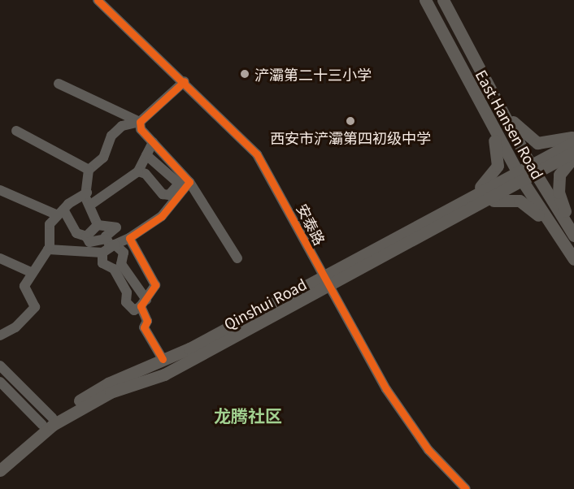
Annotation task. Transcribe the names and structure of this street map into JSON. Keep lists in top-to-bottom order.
{
  "streets": {
    "main road": ["East Hansen Road", "Qinshui Road"],
    "street": ["安泰路"]
  },
  "crossings": [
    ["East Hansen Road", "Qinshui Road"],
    ["安泰路", "Qinshui Road"]
  ],
  "districts": ["龙腾社区"],
  "places": ["浐灞第二十三小学", "西安市浐灞第四初级中学"]
}
